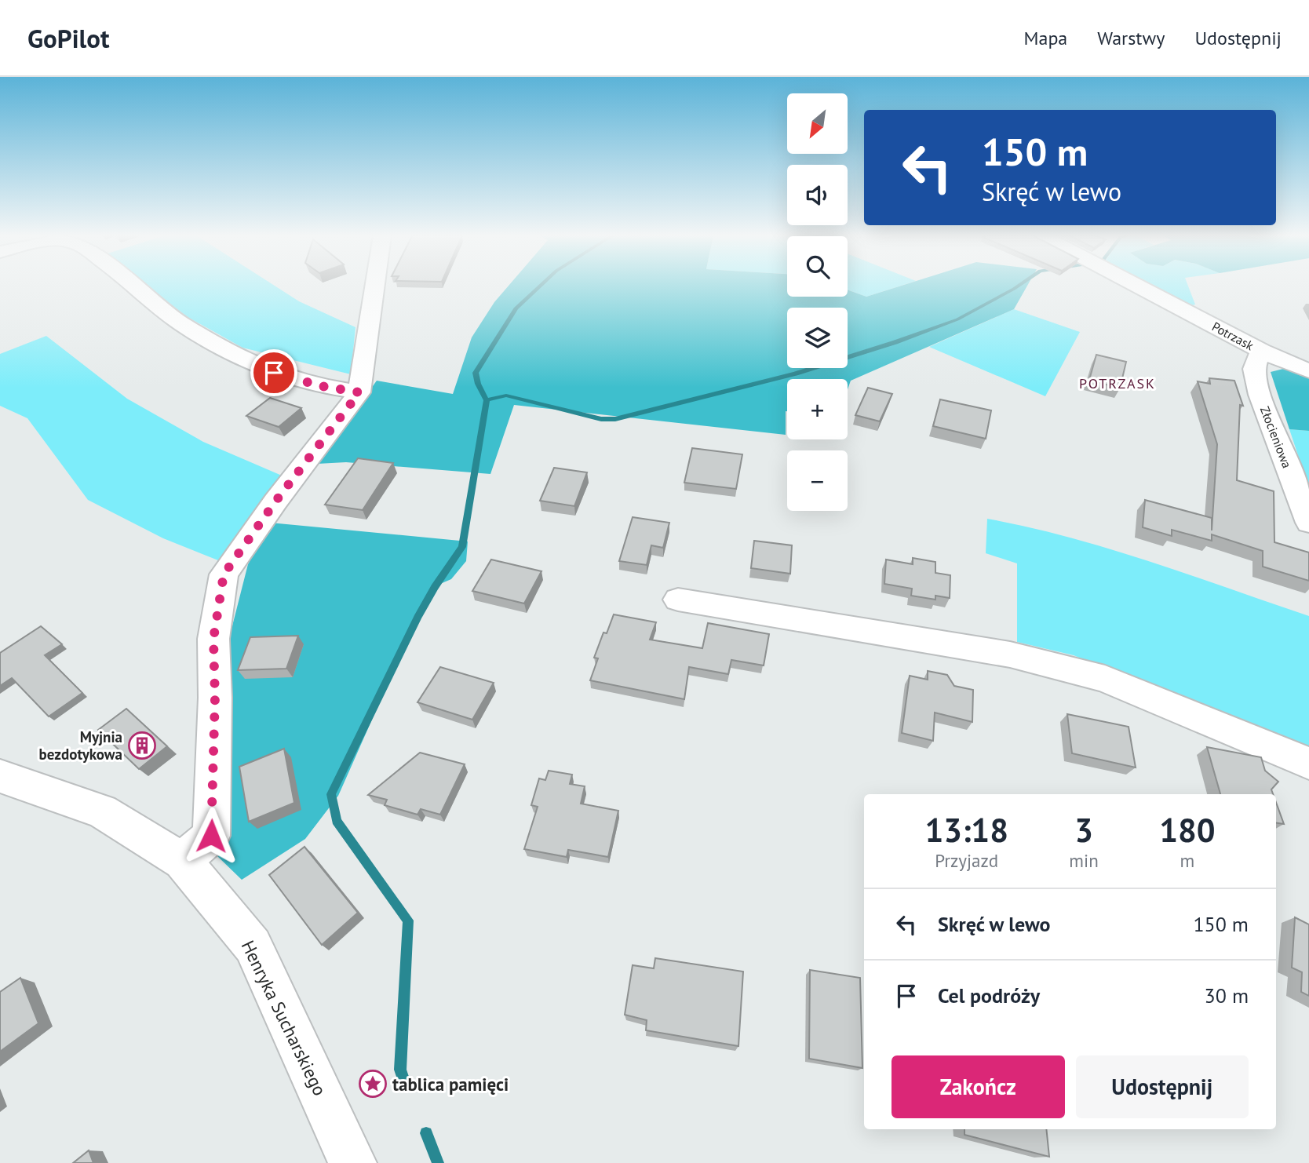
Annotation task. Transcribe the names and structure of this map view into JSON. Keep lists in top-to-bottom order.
{
  "streets": {
    "street": ["Potrzask", "Złocieniowa", "Henryka Sucharskiego"]
  },
  "crossings": [
    ["Potrzask", "Złocieniowa"]
  ],
  "districts": ["POTRZASK"],
  "places": {
    "building": ["Myjnia bezdotykowa"],
    "place": ["tablica pamięci"]
  },
  "north": "bottom left",
  "page": {
    "header": "GoPilot",
    "nav": ["Mapa", "Warstwy", "Udostępnij"],
    "map_buttons": ["+", "−"],
    "turn": ["150 m", "Skręć w lewo"],
    "eta": [
      "13:18",
      "Przyjazd",
      "3",
      "min",
      "180",
      "m"
    ],
    "list": [
      {
        "name": "Skręć w lewo",
        "value": "150 m"
      },
      {
        "name": "Cel podróży",
        "value": "30 m"
      }
    ],
    "buttons": ["Zakończ", "Udostępnij"]
  }
}
